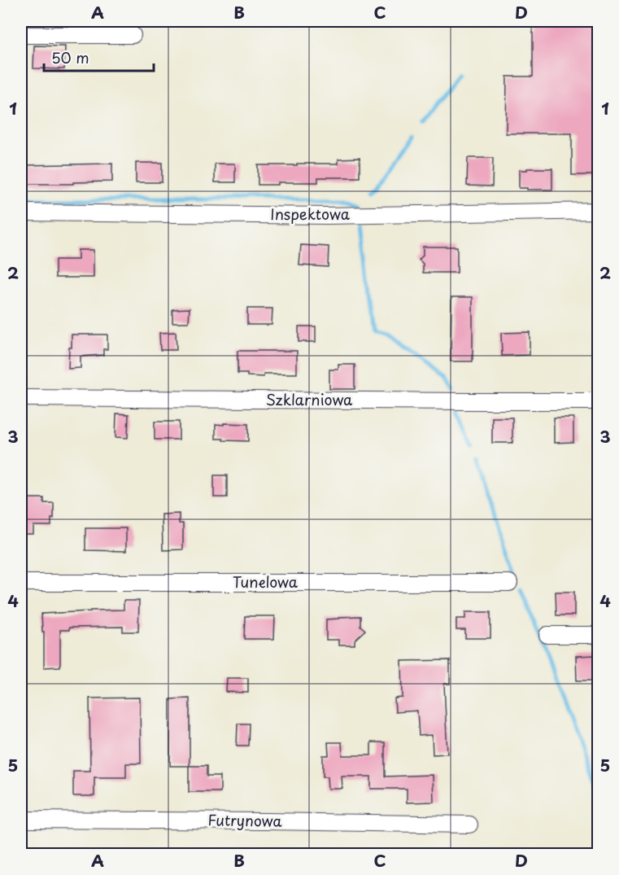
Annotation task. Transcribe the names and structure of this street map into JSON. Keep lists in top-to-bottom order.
{
  "streets": {
    "street": [
      "Inspektowa",
      "Szklarniowa",
      "Tunelowa",
      "Futrynowa"
    ]
  },
  "scale_bar": "50 m",
  "grid": {
    "columns": [
      "A",
      "B",
      "C",
      "D"
    ],
    "rows": [
      "1",
      "2",
      "3",
      "4",
      "5"
    ]
  }
}
